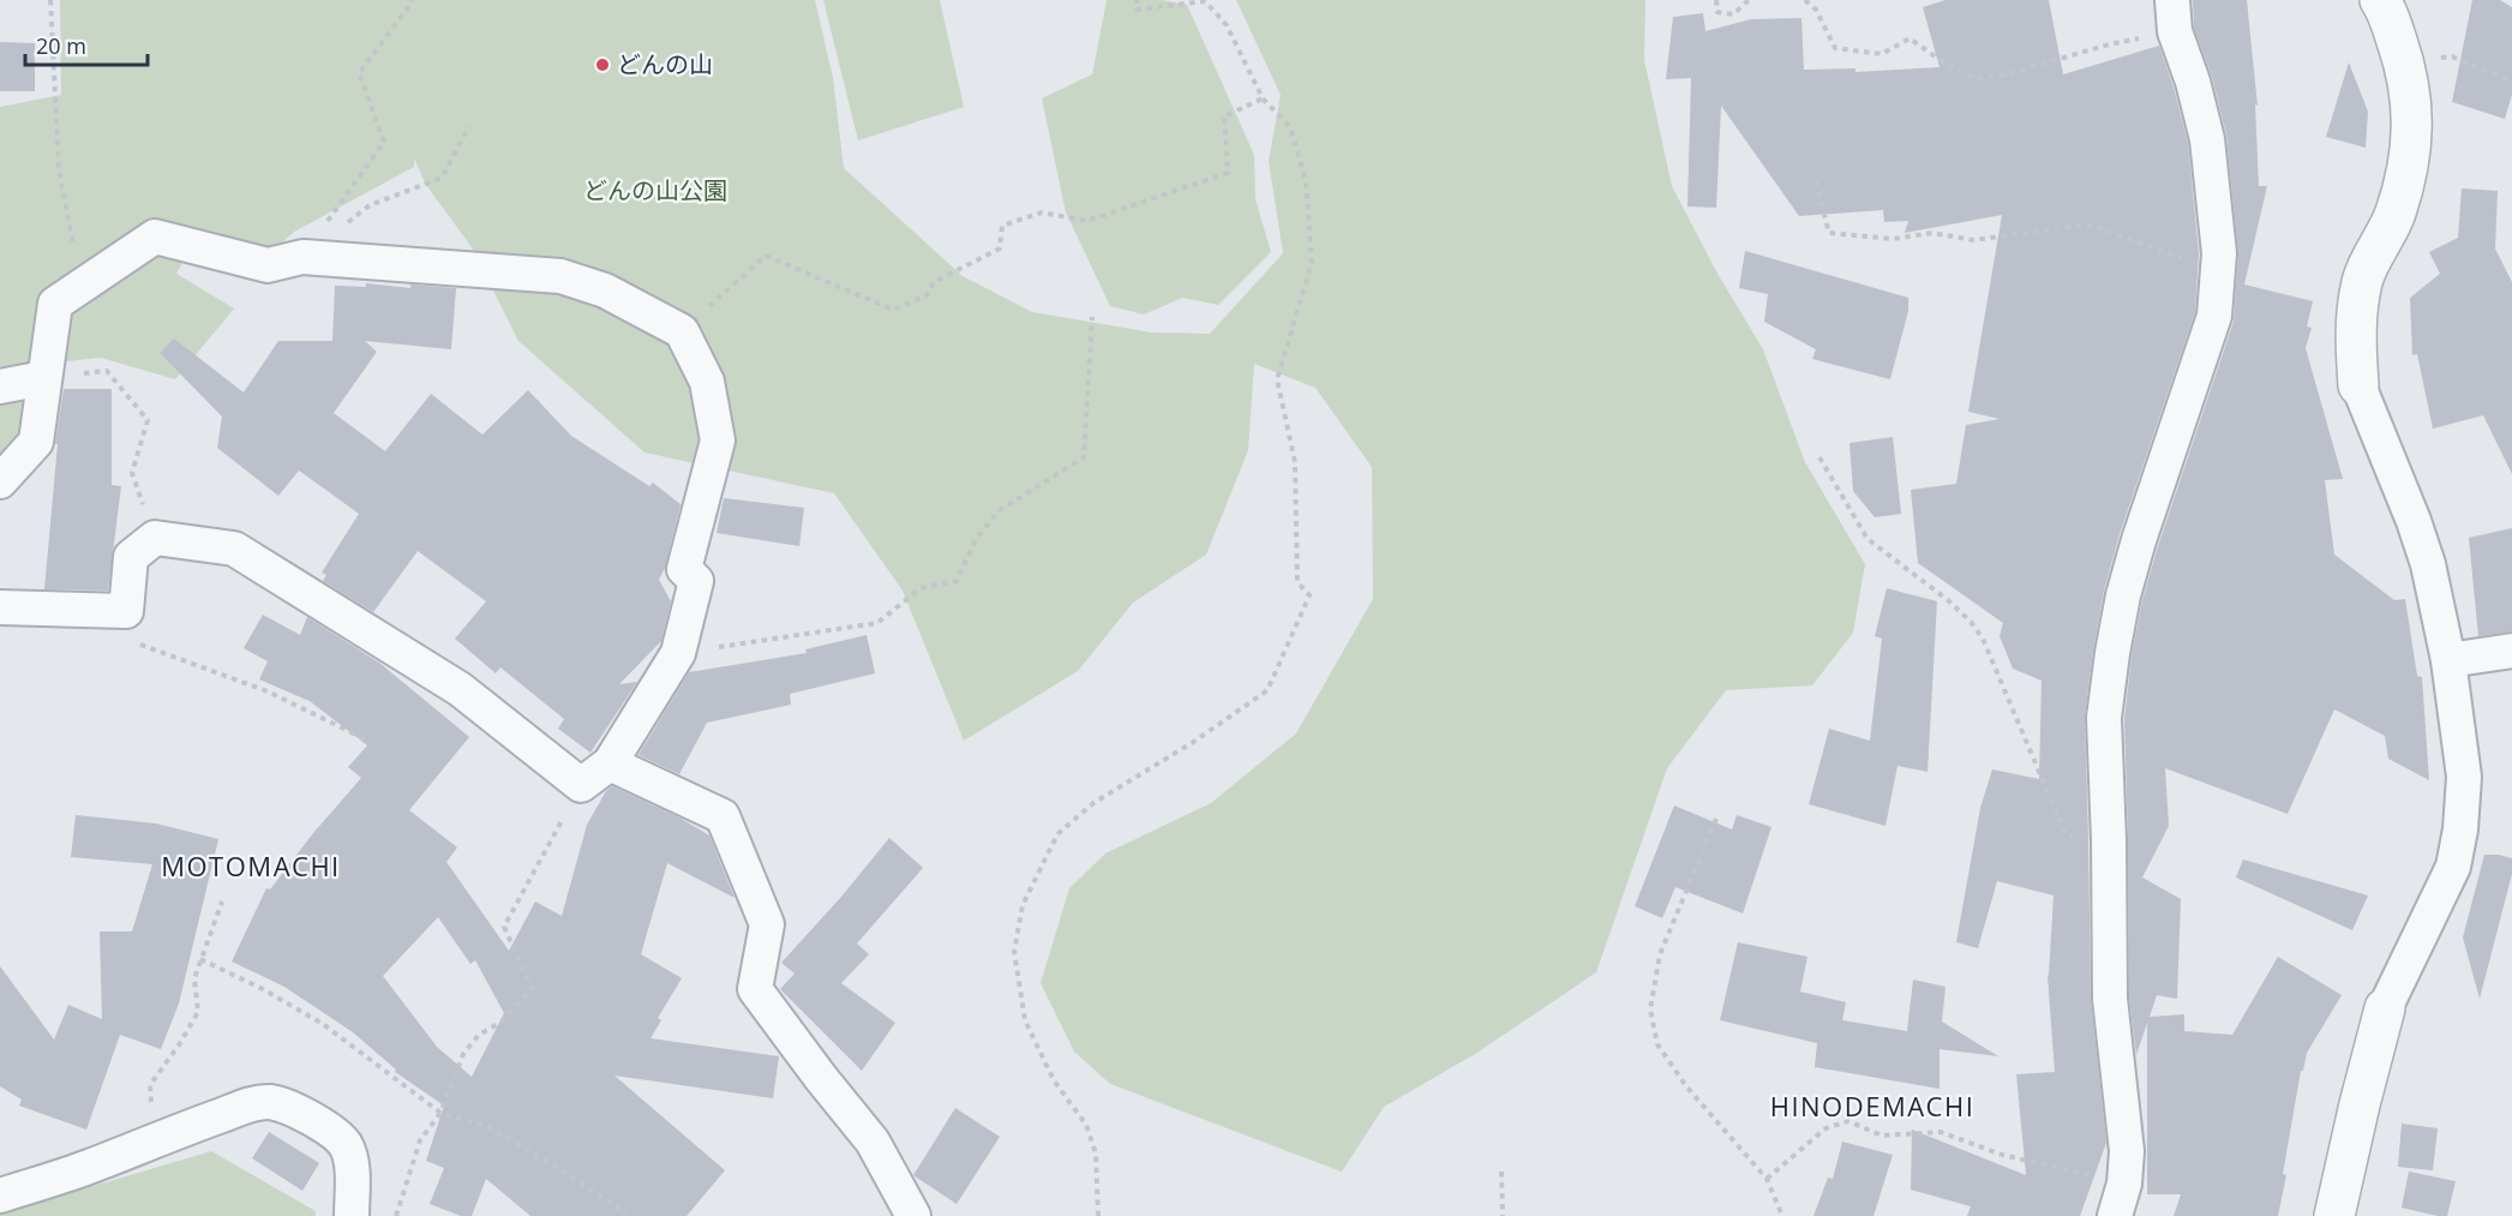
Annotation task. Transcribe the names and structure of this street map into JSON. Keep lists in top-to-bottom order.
{
  "districts": ["MOTOMACHI", "HINODEMACHI"],
  "parks": ["どんの山公園"],
  "places": ["どんの山"],
  "scale_bar": "20 m"
}
